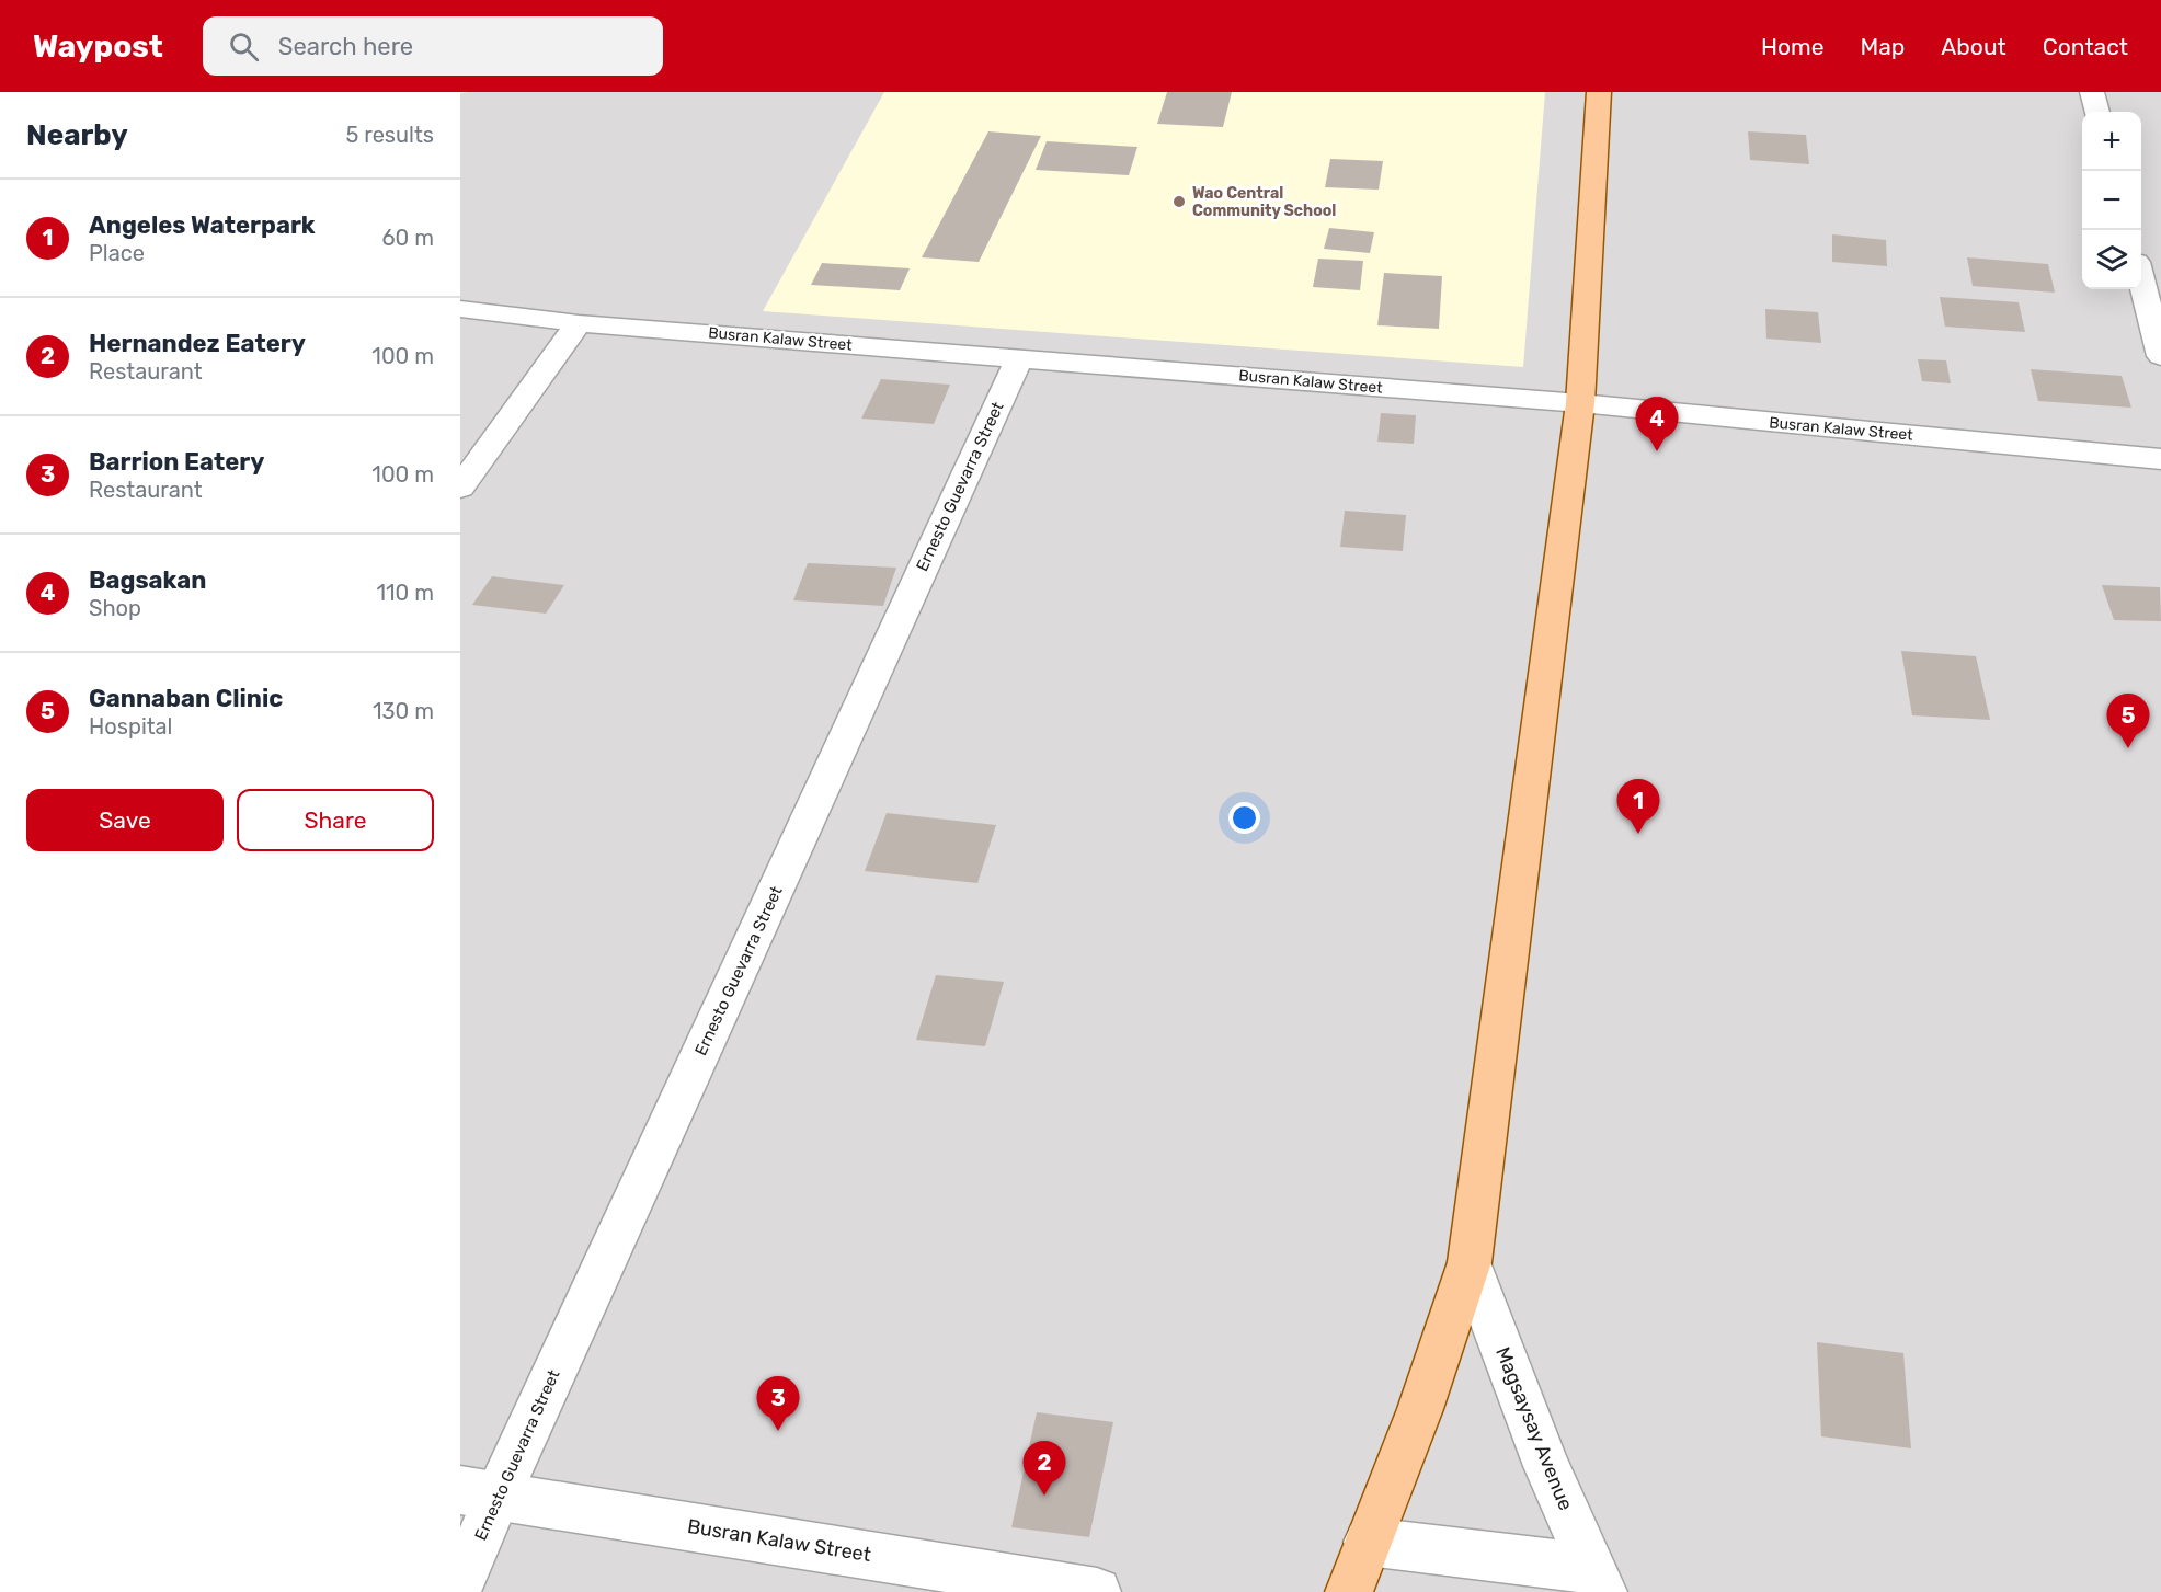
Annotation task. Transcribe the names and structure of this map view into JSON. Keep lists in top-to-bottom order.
{
  "streets": {
    "street": ["Busran Kalaw Street", "Ernesto Guevarra Street", "Magsaysay Avenue"]
  },
  "crossings": [
    ["Busran Kalaw Street", "Ernesto Guevarra Street"]
  ],
  "places": ["Wao Central Community School"],
  "page": {
    "header": "Waypost",
    "search": "Search here",
    "nav": [
      "Home",
      "Map",
      "About",
      "Contact"
    ],
    "heading": ["Nearby", "5 results"],
    "map_buttons": ["+", "−"],
    "list": [
      {
        "mark": "1",
        "name": "Angeles Waterpark",
        "note": "Place",
        "value": "60 m"
      },
      {
        "mark": "2",
        "name": "Hernandez Eatery",
        "note": "Restaurant",
        "value": "100 m"
      },
      {
        "mark": "3",
        "name": "Barrion Eatery",
        "note": "Restaurant",
        "value": "100 m"
      },
      {
        "mark": "4",
        "name": "Bagsakan",
        "note": "Shop",
        "value": "110 m"
      },
      {
        "mark": "5",
        "name": "Gannaban Clinic",
        "note": "Hospital",
        "value": "130 m"
      }
    ],
    "pins": [
      "4",
      "5",
      "1",
      "3",
      "2"
    ],
    "buttons": ["Save", "Share"]
  }
}
